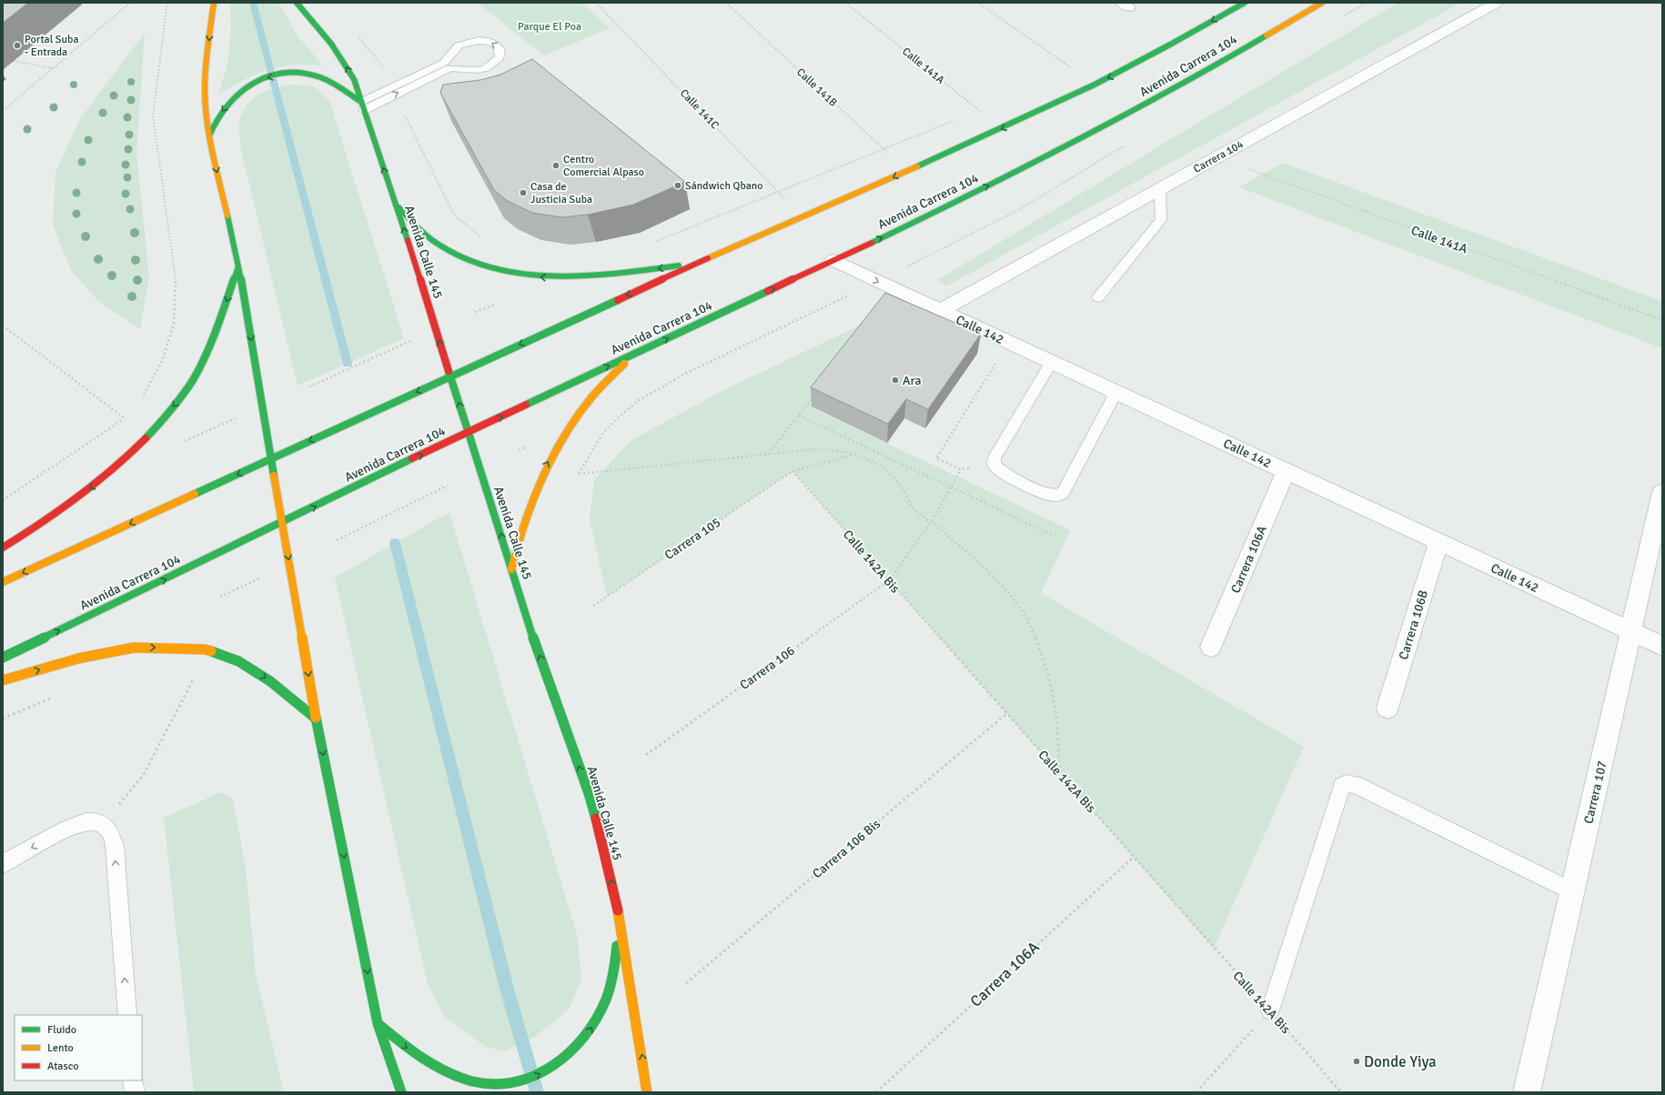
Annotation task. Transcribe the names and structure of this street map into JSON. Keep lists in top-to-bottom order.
{
  "streets": {
    "main road": ["Avenida Carrera 104", "Avenida Calle 145"],
    "street": [
      "Carrera 104",
      "Calle 142",
      "Carrera 106A",
      "Carrera 106B",
      "Carrera 107"
    ],
    "path": [
      "Calle 141A",
      "Calle 141B",
      "Calle 141C",
      "Carrera 105",
      "Calle 142A Bis",
      "Carrera 106",
      "Carrera 106 Bis"
    ]
  },
  "crossings": [
    ["Calle 141A", "Avenida Carrera 104"],
    ["Calle 141A", "Carrera 104"],
    ["Avenida Carrera 104", "Calle 141B"],
    ["Avenida Carrera 104", "Calle 141C"],
    ["Avenida Carrera 104", "Avenida Calle 145"],
    ["Avenida Carrera 104", "Calle 142"],
    ["Carrera 104", "Calle 142"],
    ["Calle 142", "Carrera 106A"],
    ["Calle 142", "Carrera 106B"],
    ["Calle 142", "Carrera 107"],
    ["Carrera 105", "Calle 142A Bis"],
    ["Carrera 106A", "Calle 142A Bis"],
    ["Calle 142A Bis", "Carrera 106"],
    ["Calle 142A Bis", "Carrera 106 Bis"]
  ],
  "one_way": ["Avenida Calle 145"],
  "parks": ["Parque El Poa"],
  "places": [
    "Portal Suba - Entrada",
    "Centro Comercial Alpaso",
    "Sándwich Qbano",
    "Casa de Justicia Suba",
    "Ara",
    "Donde Yiya"
  ],
  "legend": ["Fluido", "Lento", "Atasco"]
}
